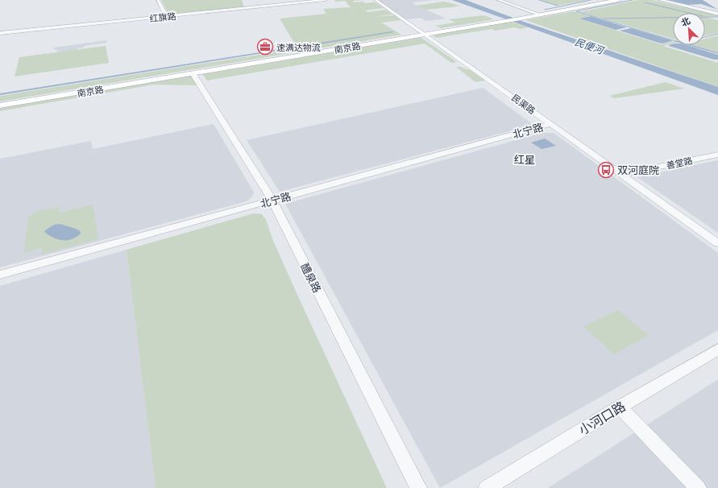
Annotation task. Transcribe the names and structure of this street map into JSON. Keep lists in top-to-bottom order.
{
  "streets": {
    "main road": ["南京路"],
    "street": [
      "红旗路",
      "民渠路",
      "北宁路",
      "善堂路",
      "醴泉路",
      "小河口路"
    ]
  },
  "crossings": [
    ["南京路", "民渠路"],
    ["南京路", "醴泉路"],
    ["民渠路", "北宁路"],
    ["民渠路", "善堂路"],
    ["北宁路", "醴泉路"]
  ],
  "districts": ["红星"],
  "water": ["民便河"],
  "places": {
    "office": ["速满达物流"],
    "bus stop": ["双河庭院"]
  },
  "north": "top left"
}
